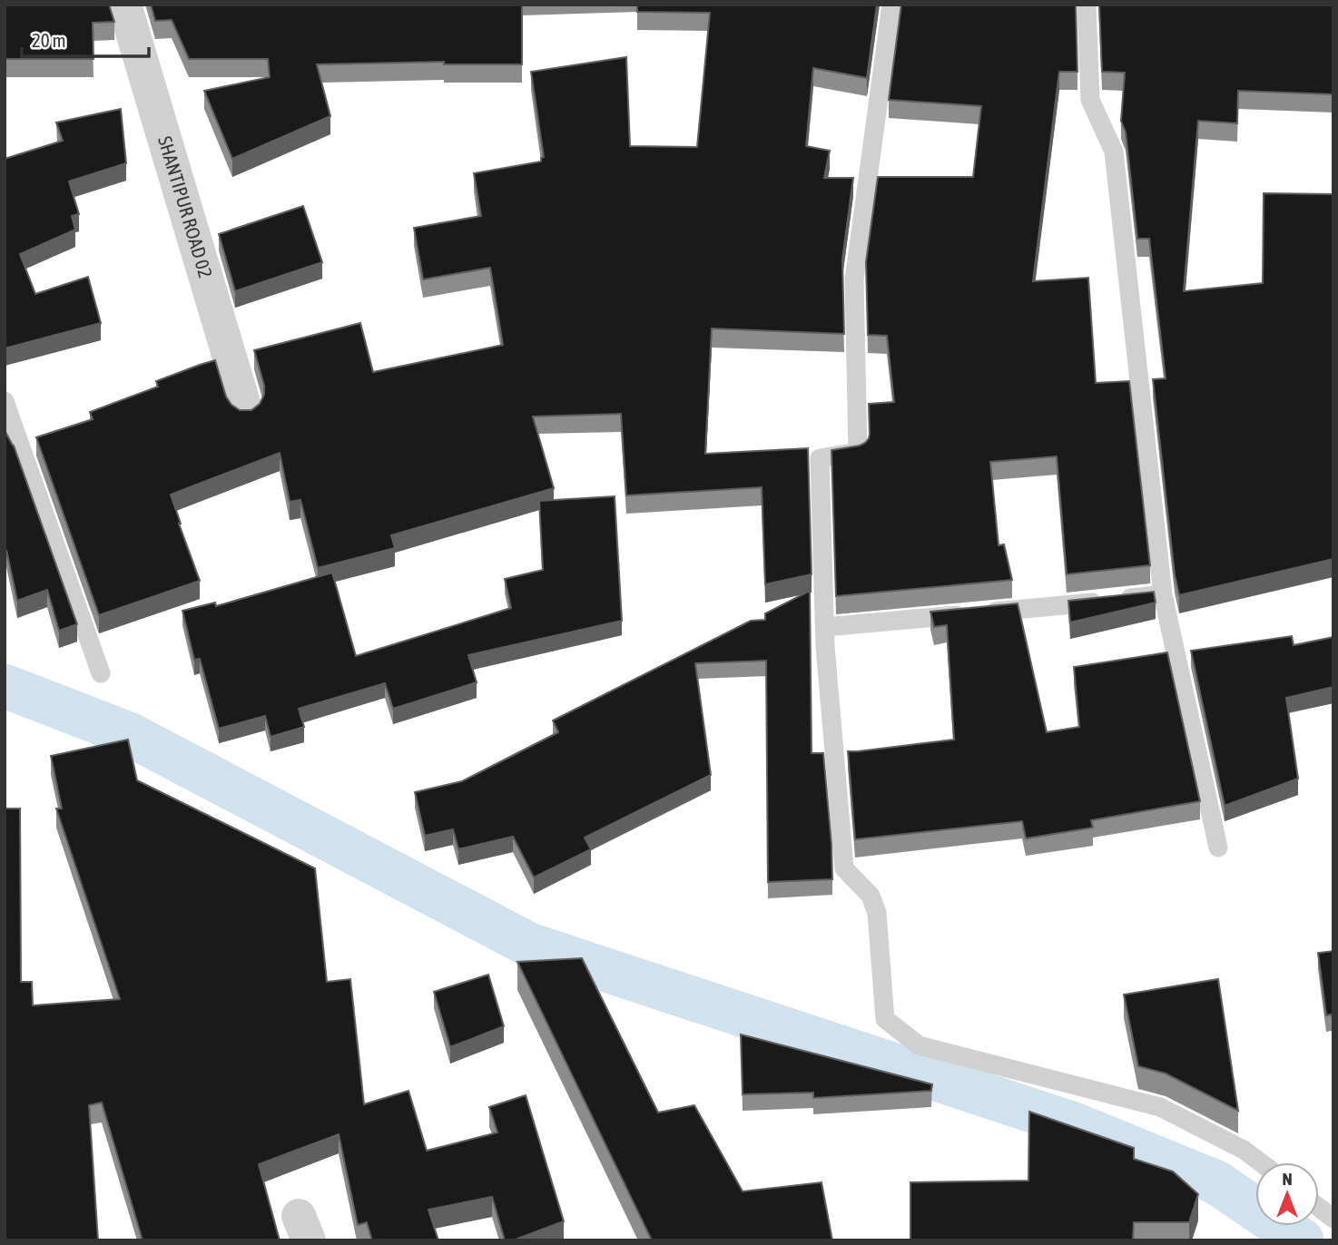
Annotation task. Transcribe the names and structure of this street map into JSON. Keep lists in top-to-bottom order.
{
  "streets": {
    "street": ["SHANTIPUR ROAD 02"]
  },
  "scale_bar": "20 m",
  "north": "top"
}
